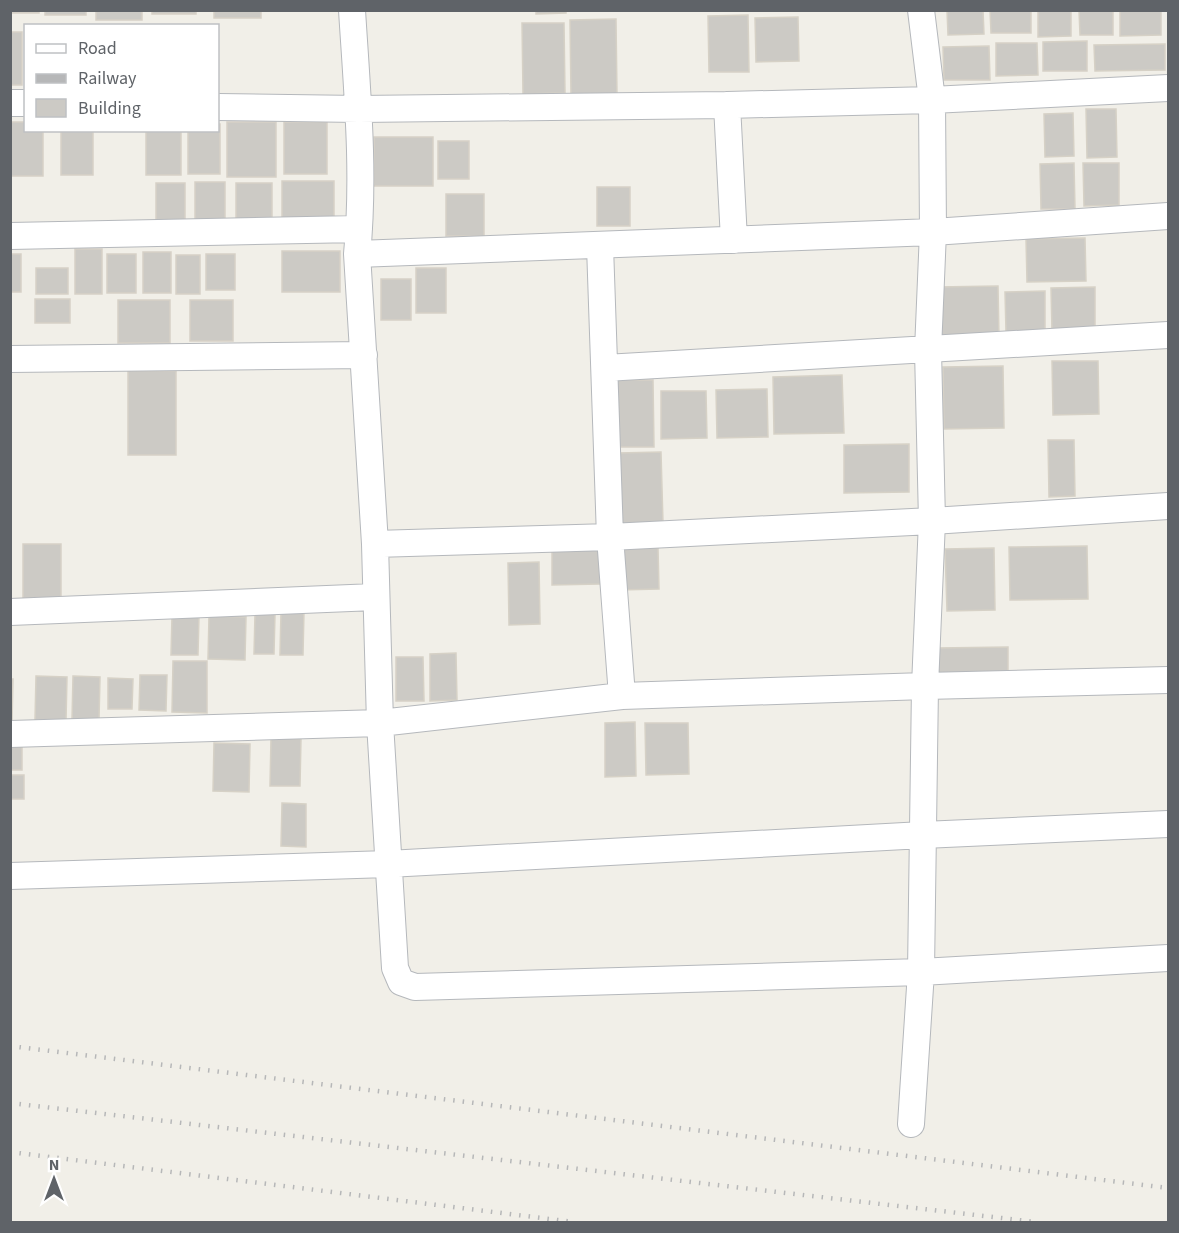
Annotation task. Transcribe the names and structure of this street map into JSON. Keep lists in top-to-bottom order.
{
  "legend": ["Road", "Railway", "Building"],
  "north": "top"
}
